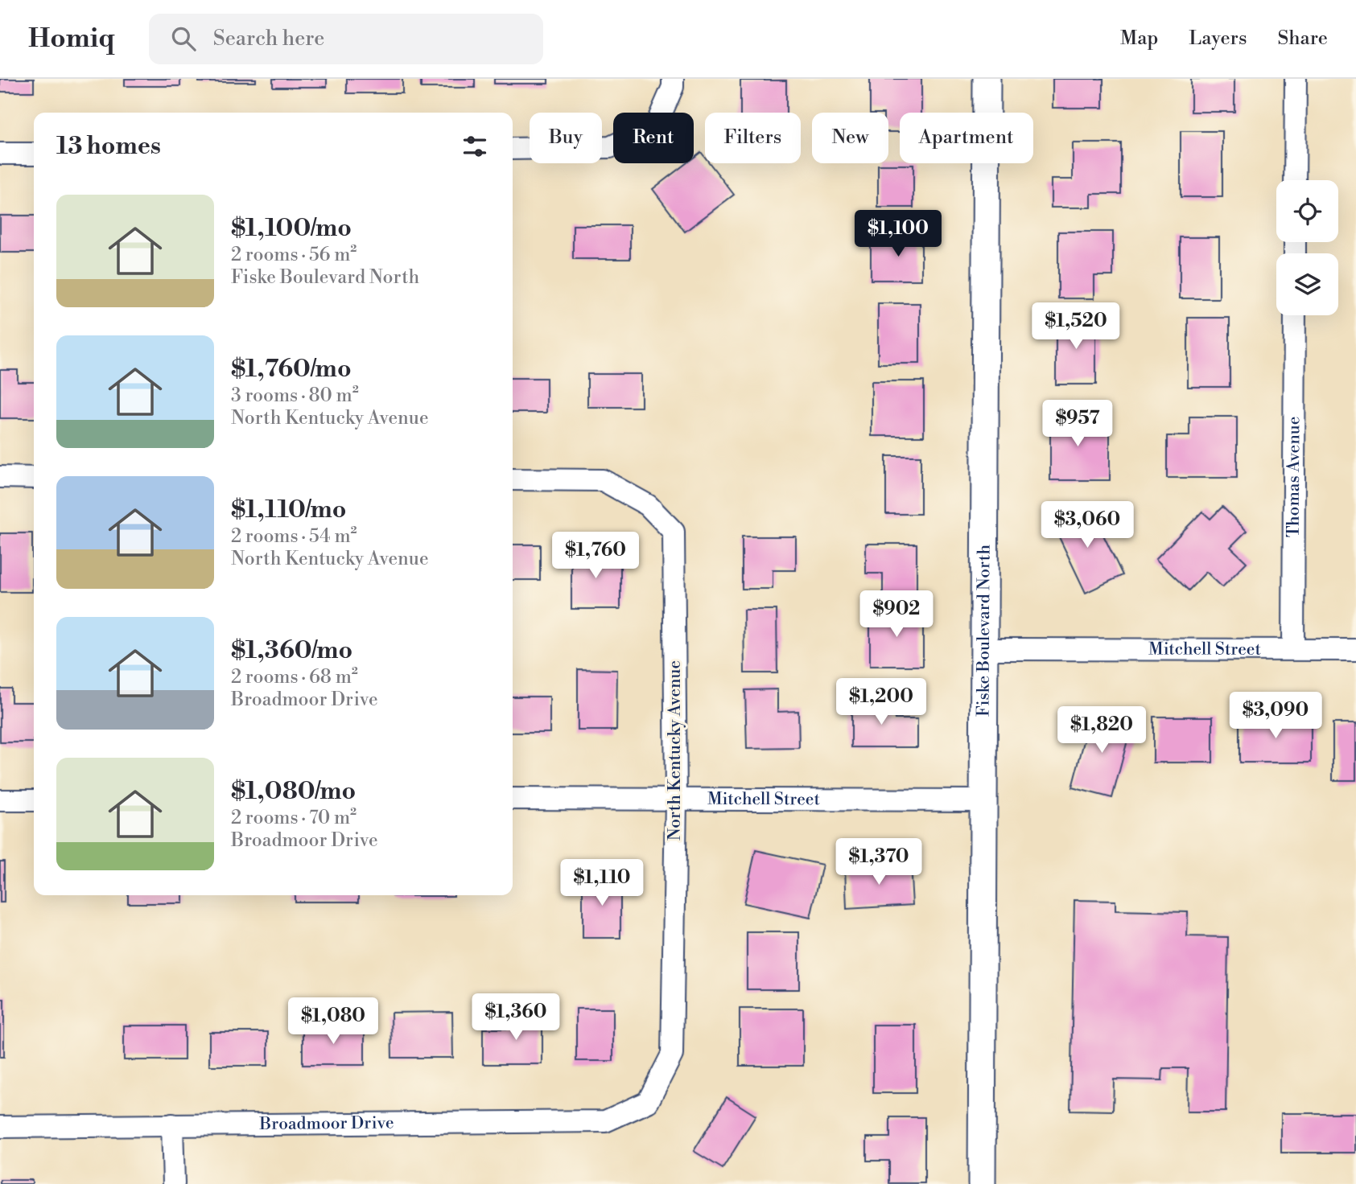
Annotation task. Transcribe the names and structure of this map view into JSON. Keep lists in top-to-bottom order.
{
  "streets": {
    "street": [
      "Thomas Avenue",
      "Fiske Boulevard North",
      "Mitchell Street",
      "North Kentucky Avenue",
      "Broadmoor Drive"
    ]
  },
  "crossings": [
    ["Thomas Avenue", "Mitchell Street"],
    ["Fiske Boulevard North", "Mitchell Street"],
    ["Mitchell Street", "North Kentucky Avenue"],
    ["North Kentucky Avenue", "Broadmoor Drive"]
  ],
  "page": {
    "header": "Homiq",
    "search": "Search here",
    "nav": ["Map", "Layers", "Share"],
    "chip": [
      "Buy",
      "Rent",
      "Filters",
      "New",
      "Apartment"
    ],
    "heading": "13 homes",
    "list": [
      {
        "name": "$1,100/mo",
        "note": "2 rooms · 56 m² · Fiske Boulevard North"
      },
      {
        "name": "$1,760/mo",
        "note": "3 rooms · 80 m² · North Kentucky Avenue"
      },
      {
        "name": "$1,110/mo",
        "note": "2 rooms · 54 m² · North Kentucky Avenue"
      },
      {
        "name": "$1,360/mo",
        "note": "2 rooms · 68 m² · Broadmoor Drive"
      },
      {
        "name": "$1,080/mo",
        "note": "2 rooms · 70 m² · Broadmoor Drive"
      }
    ],
    "price": [
      "$1,100",
      "$1,520",
      "$957",
      "$3,060",
      "$1,760",
      "$902",
      "$1,200",
      "$3,090",
      "$1,820",
      "$1,370",
      "$1,110",
      "$1,360",
      "$1,080"
    ]
  }
}
